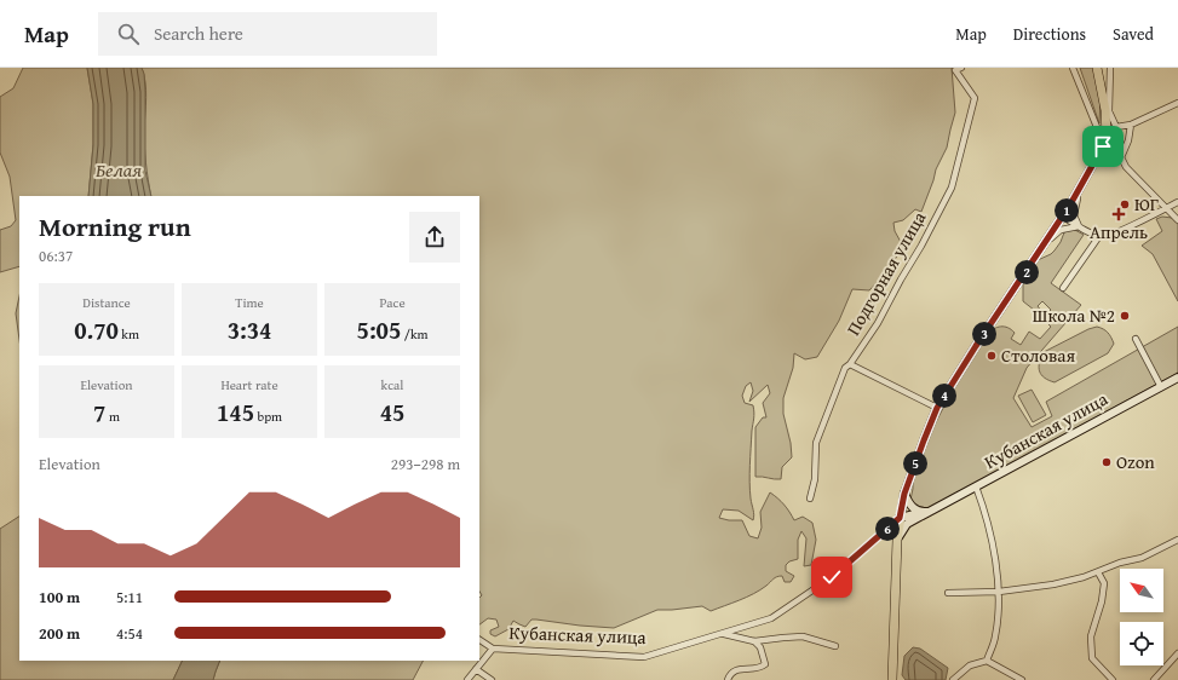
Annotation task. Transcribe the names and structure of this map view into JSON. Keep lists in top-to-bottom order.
{
  "streets": {
    "main road": ["Кубанская улица"],
    "street": ["Подгорная улица"]
  },
  "water": ["Белая"],
  "places": {
    "other": [
      "ЮГ",
      "Школа №2",
      "Столовая",
      "Ozon"
    ],
    "health": ["Апрель"]
  },
  "north": "top left",
  "page": {
    "header": "Map",
    "search": "Search here",
    "nav": ["Map", "Directions", "Saved"],
    "heading": ["Morning run", "06:37"],
    "pins": [
      "1",
      "2",
      "3",
      "4",
      "5",
      "6"
    ],
    "stats": [
      ["Distance", "0.70 km"],
      ["Time", "3:34"],
      ["Pace", "5:05 /km"],
      ["Elevation", "7 m"],
      ["Heart rate", "145 bpm"],
      ["kcal", "45"]
    ],
    "chart": ["Elevation", "293–298 m"],
    "list": [
      {
        "name": "100 m",
        "note": "5:11"
      },
      {
        "name": "200 m",
        "note": "4:54"
      }
    ]
  }
}
